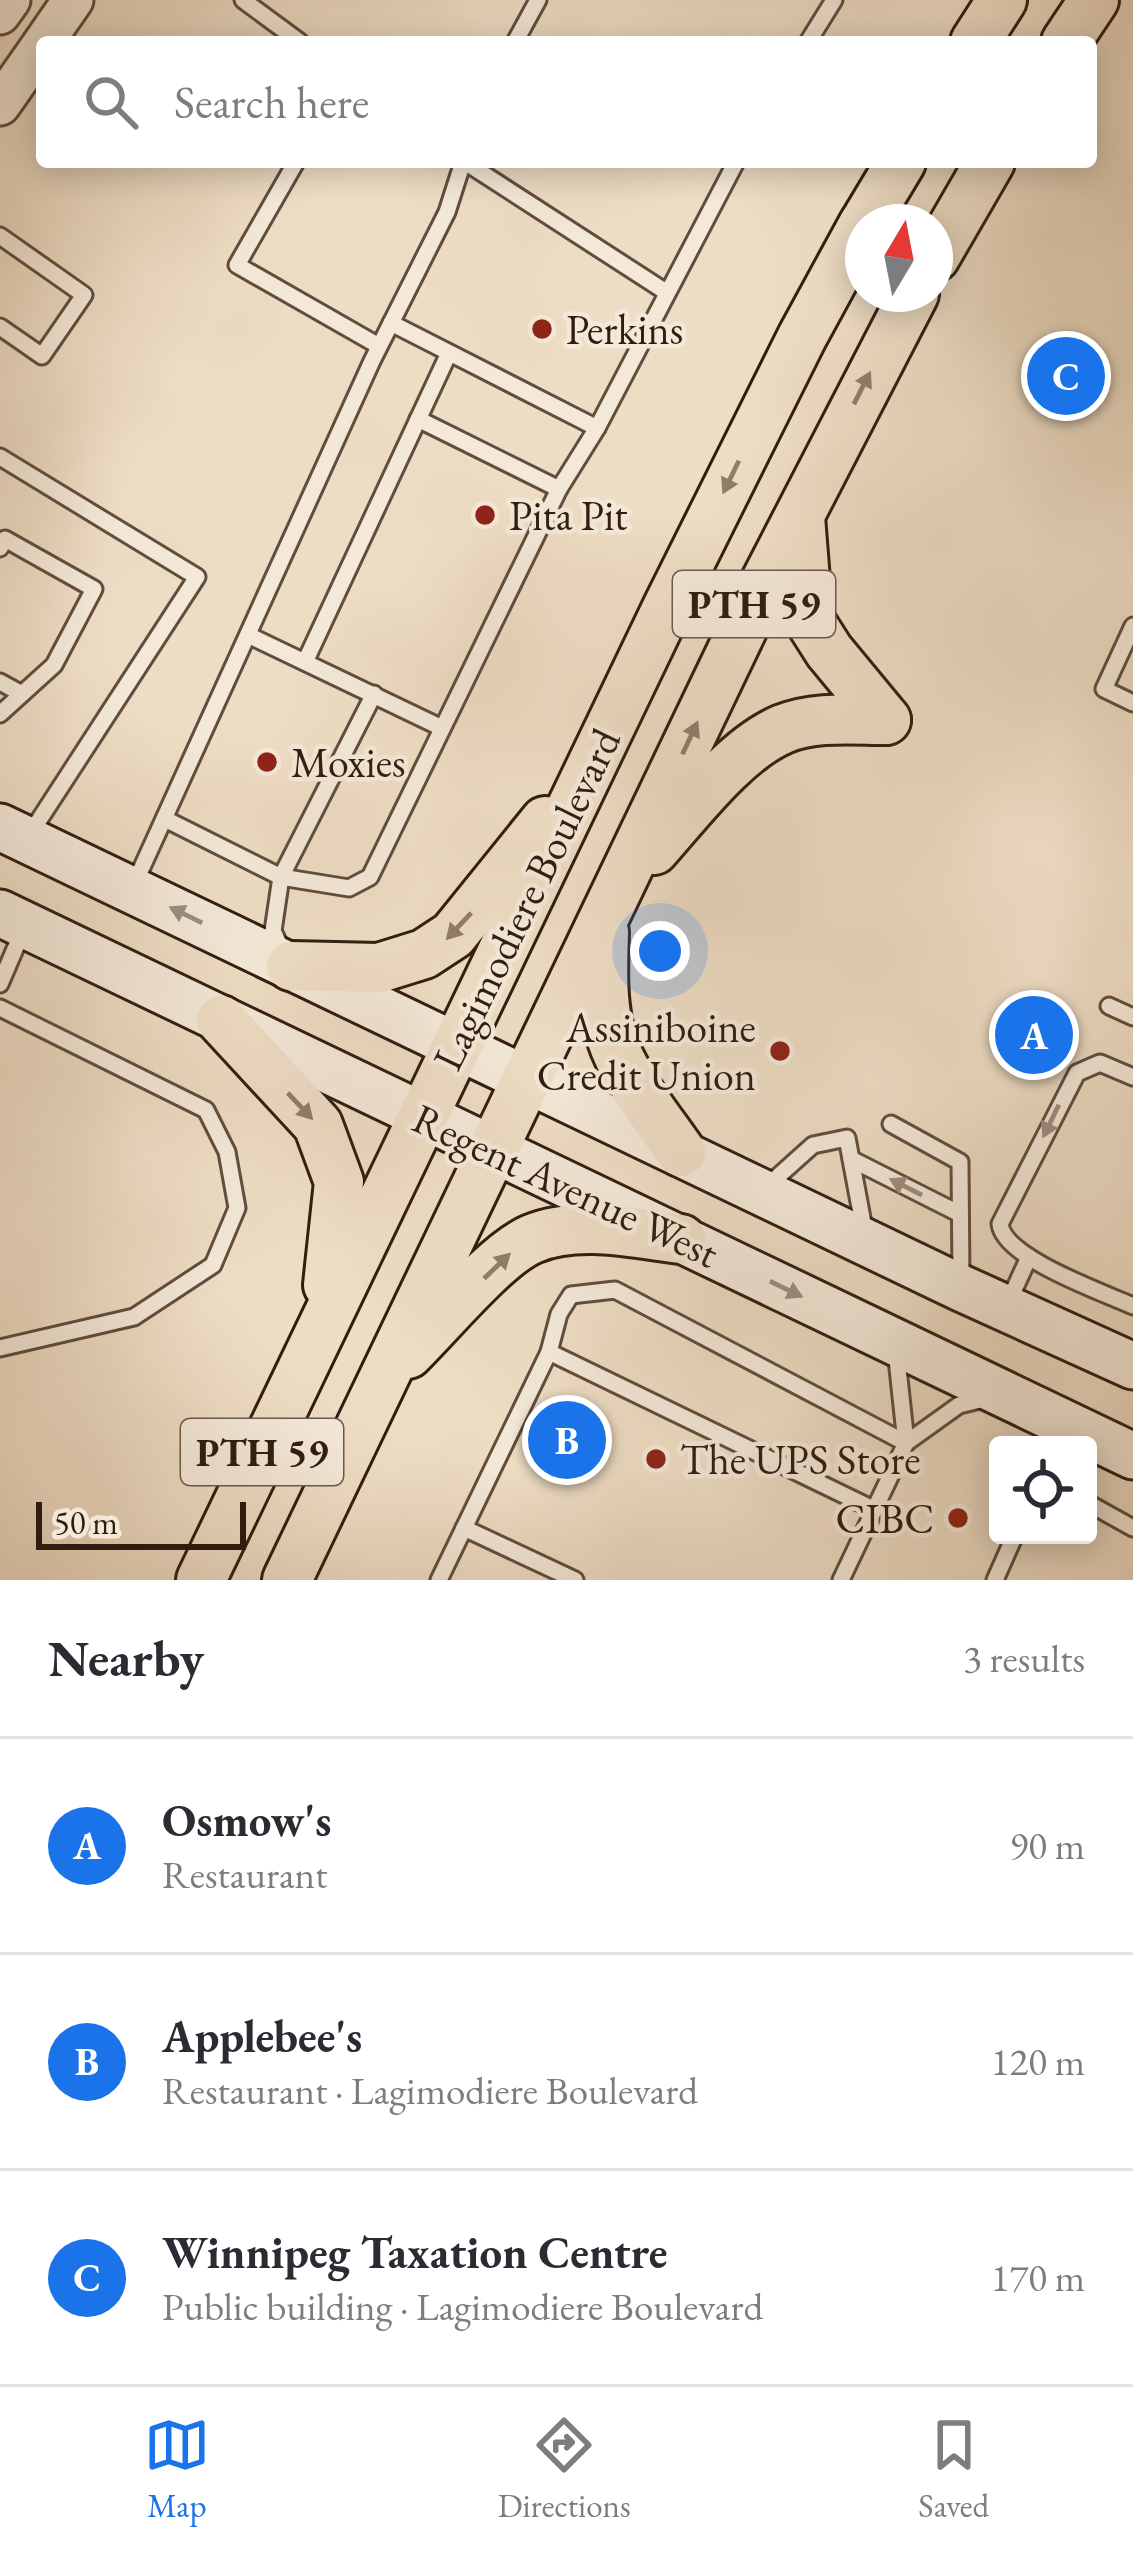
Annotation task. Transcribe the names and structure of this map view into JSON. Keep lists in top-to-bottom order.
{
  "streets": {
    "main road": ["PTH 59", "Lagimodiere Boulevard", "Regent Avenue West"]
  },
  "crossings": [
    ["Lagimodiere Boulevard", "Regent Avenue West"]
  ],
  "places": [
    "Perkins",
    "Pita Pit",
    "Moxies",
    "Assiniboine Credit Union",
    "The UPS Store",
    "CIBC"
  ],
  "scale_bar": "50 m",
  "north": "top",
  "page": {
    "search": "Search here",
    "pins": ["C", "A", "B"],
    "scale": "50 m",
    "heading": ["Nearby", "3 results"],
    "list": [
      {
        "mark": "A",
        "name": "Osmow's",
        "note": "Restaurant",
        "value": "90 m"
      },
      {
        "mark": "B",
        "name": "Applebee's",
        "note": "Restaurant · Lagimodiere Boulevard",
        "value": "120 m"
      },
      {
        "mark": "C",
        "name": "Winnipeg Taxation Centre",
        "note": "Public building · Lagimodiere Boulevard",
        "value": "170 m"
      }
    ],
    "nav": ["Map", "Directions", "Saved"]
  }
}
